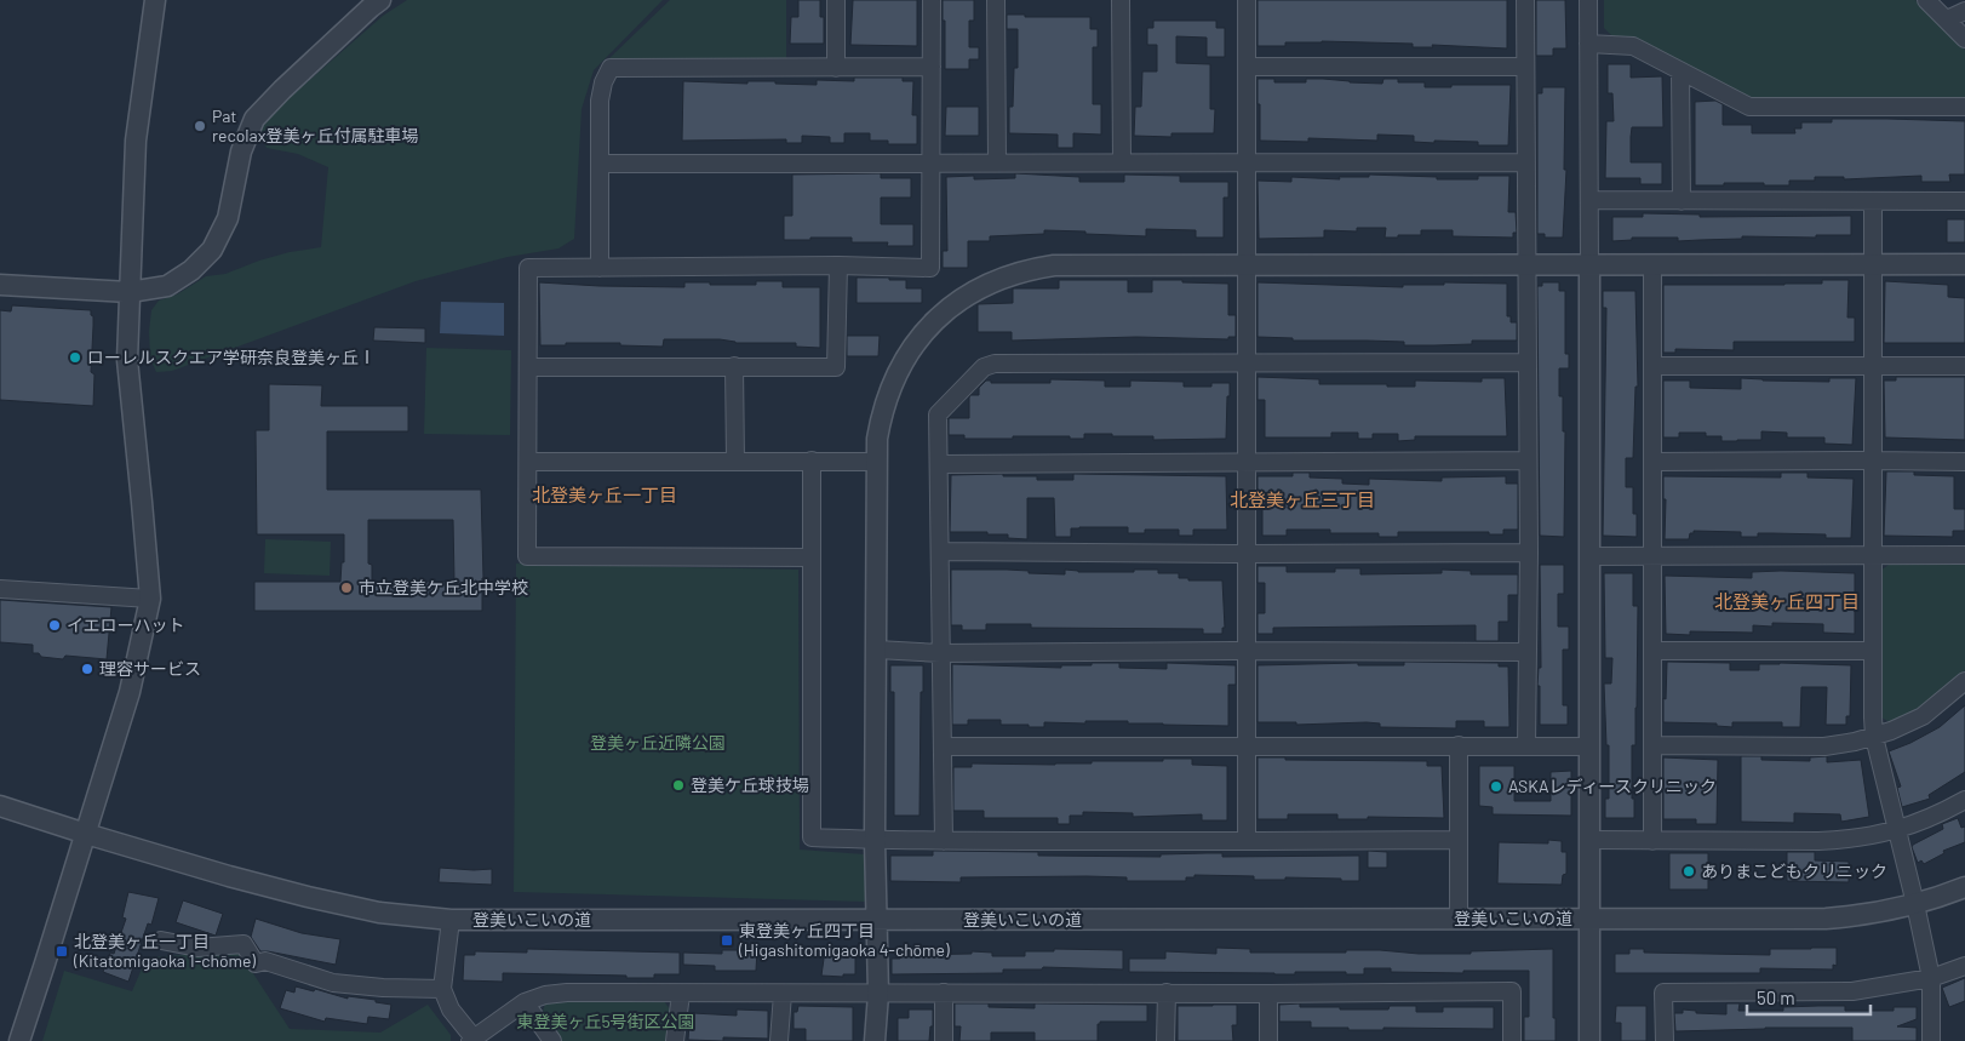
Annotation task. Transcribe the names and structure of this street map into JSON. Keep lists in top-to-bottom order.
{
  "streets": {
    "street": ["登美いこいの道"]
  },
  "districts": ["北登美ヶ丘一丁目", "北登美ヶ丘三丁目", "北登美ヶ丘四丁目"],
  "parks": ["登美ヶ丘近隣公園", "東登美ヶ丘5号街区公園"],
  "places": {
    "other": [
      "Pat recolax登美ヶ丘付属駐車場",
      "ローレルスクエア学研奈良登美ヶ丘Ⅰ",
      "市立登美ケ丘北中学校",
      "イエローハット",
      "理容サービス",
      "登美ケ丘球技場",
      "ASKAレディースクリニック",
      "ありまこどもクリニック"
    ],
    "transit": ["東登美ヶ丘四丁目 (Higashitomigaoka 4-chōme)", "北登美ヶ丘一丁目 (Kitatomigaoka 1-chōme)"]
  },
  "scale_bar": "50 m"
}
